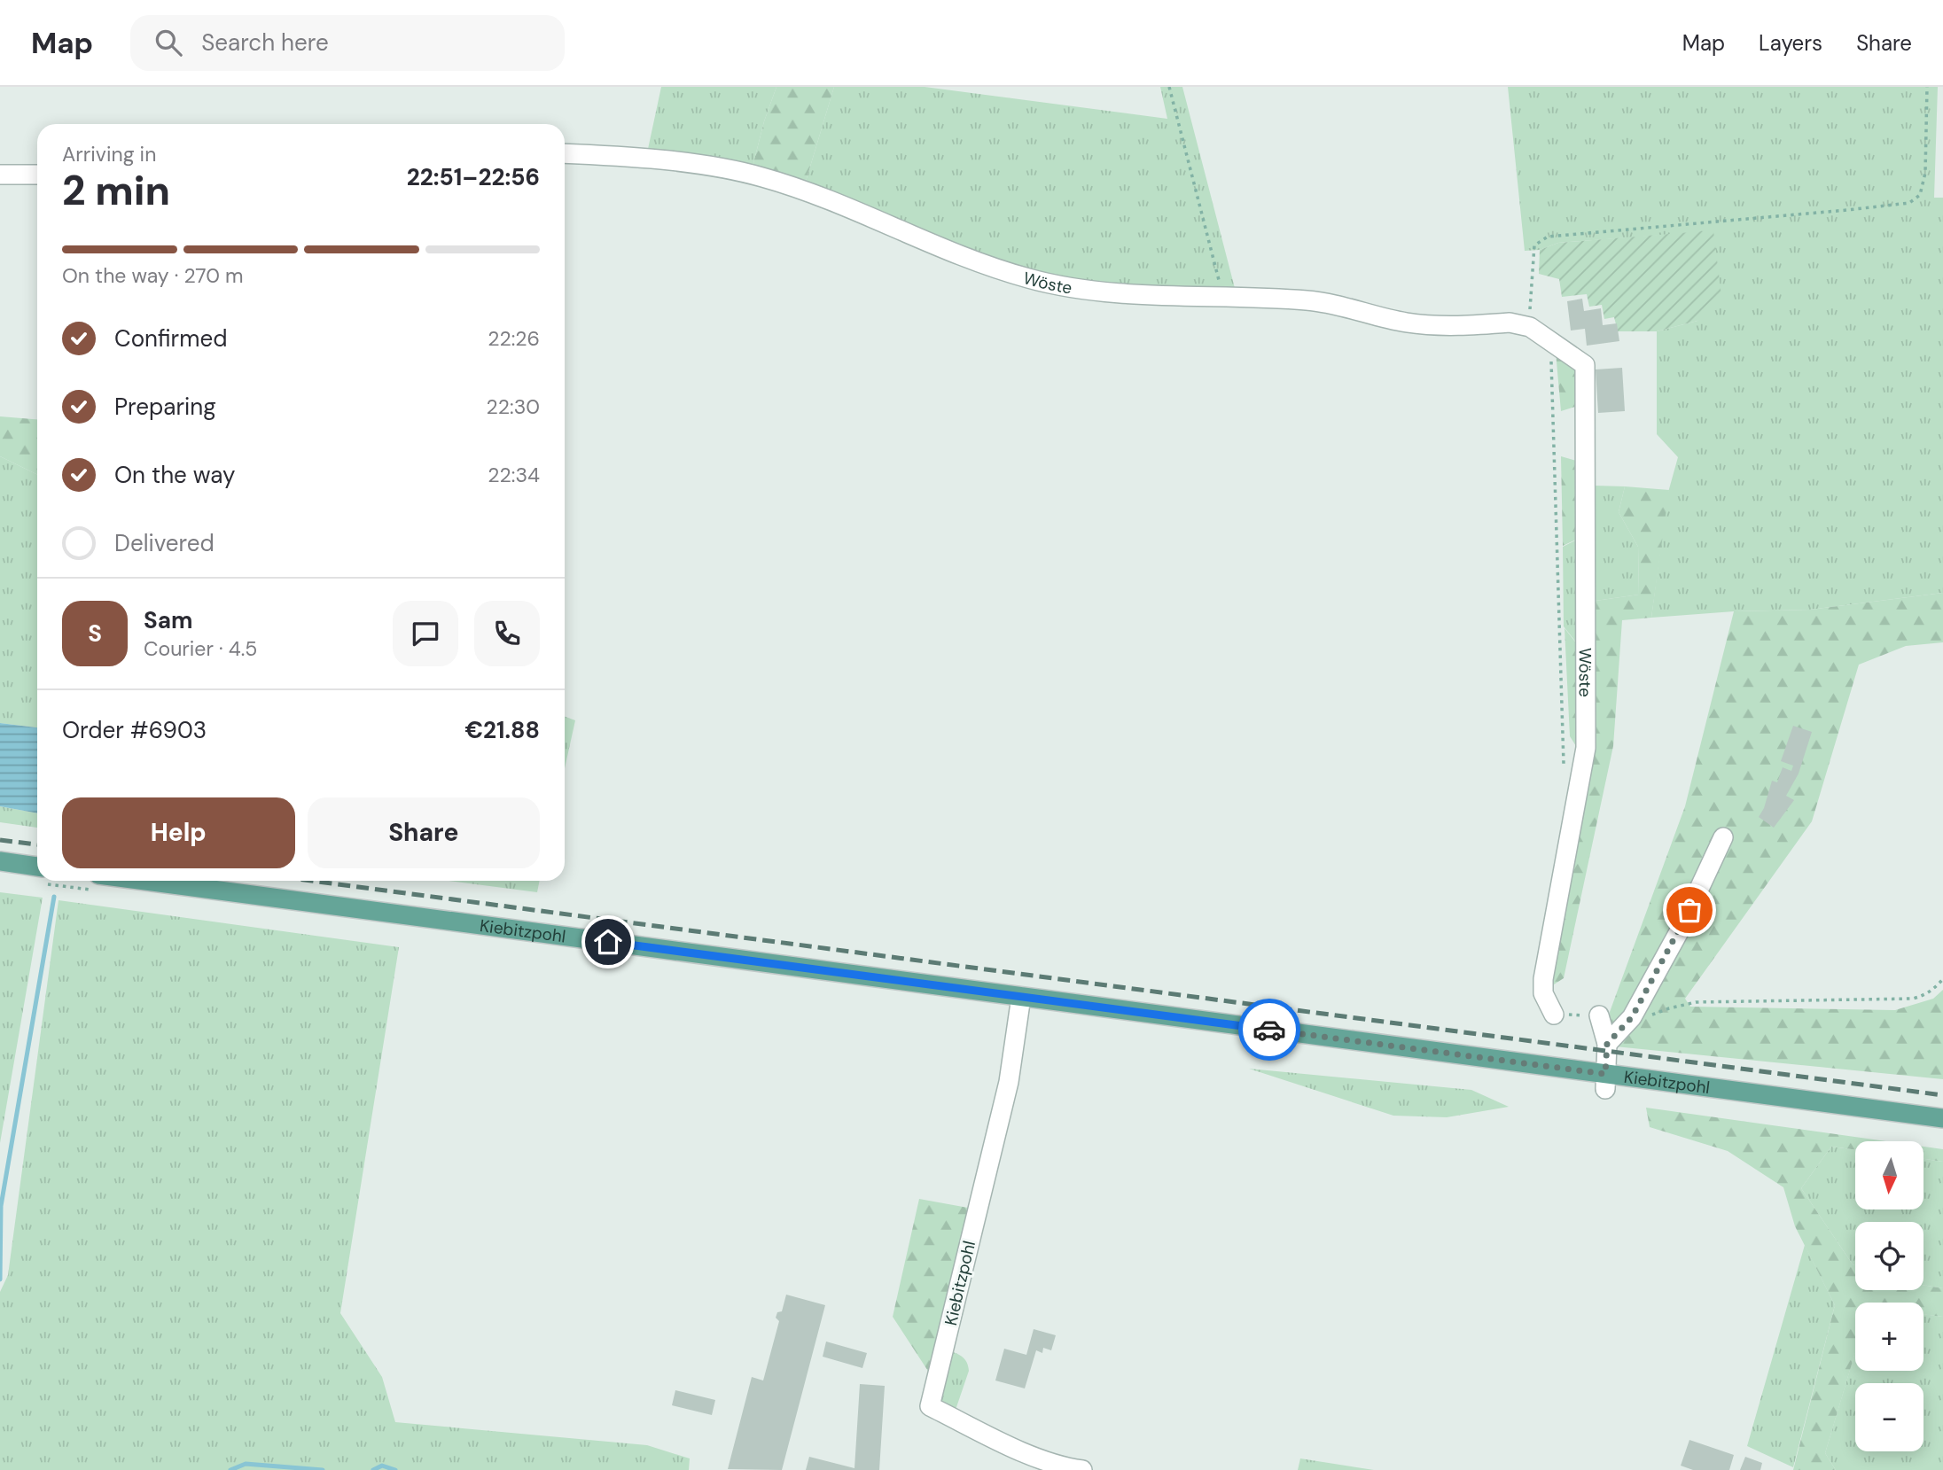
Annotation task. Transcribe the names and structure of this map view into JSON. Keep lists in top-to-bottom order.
{
  "streets": {
    "main road": ["Kiebitzpohl"],
    "street": ["Wöste"]
  },
  "north": "bottom",
  "page": {
    "header": "Map",
    "search": "Search here",
    "nav": ["Map", "Layers", "Share"],
    "heading": ["2 min", "Arriving in", "22:51–22:56"],
    "panel": [
      "Sam",
      "Courier · 4.5",
      "Order #6903",
      "€21.88"
    ],
    "bar": "On the way · 270 m",
    "list": [
      ["Confirmed", "22:26"],
      ["Preparing", "22:30"],
      ["On the way", "22:34"],
      "Delivered"
    ],
    "round": "S",
    "buttons": ["Help", "Share"],
    "map_buttons": ["+", "−"]
  }
}
